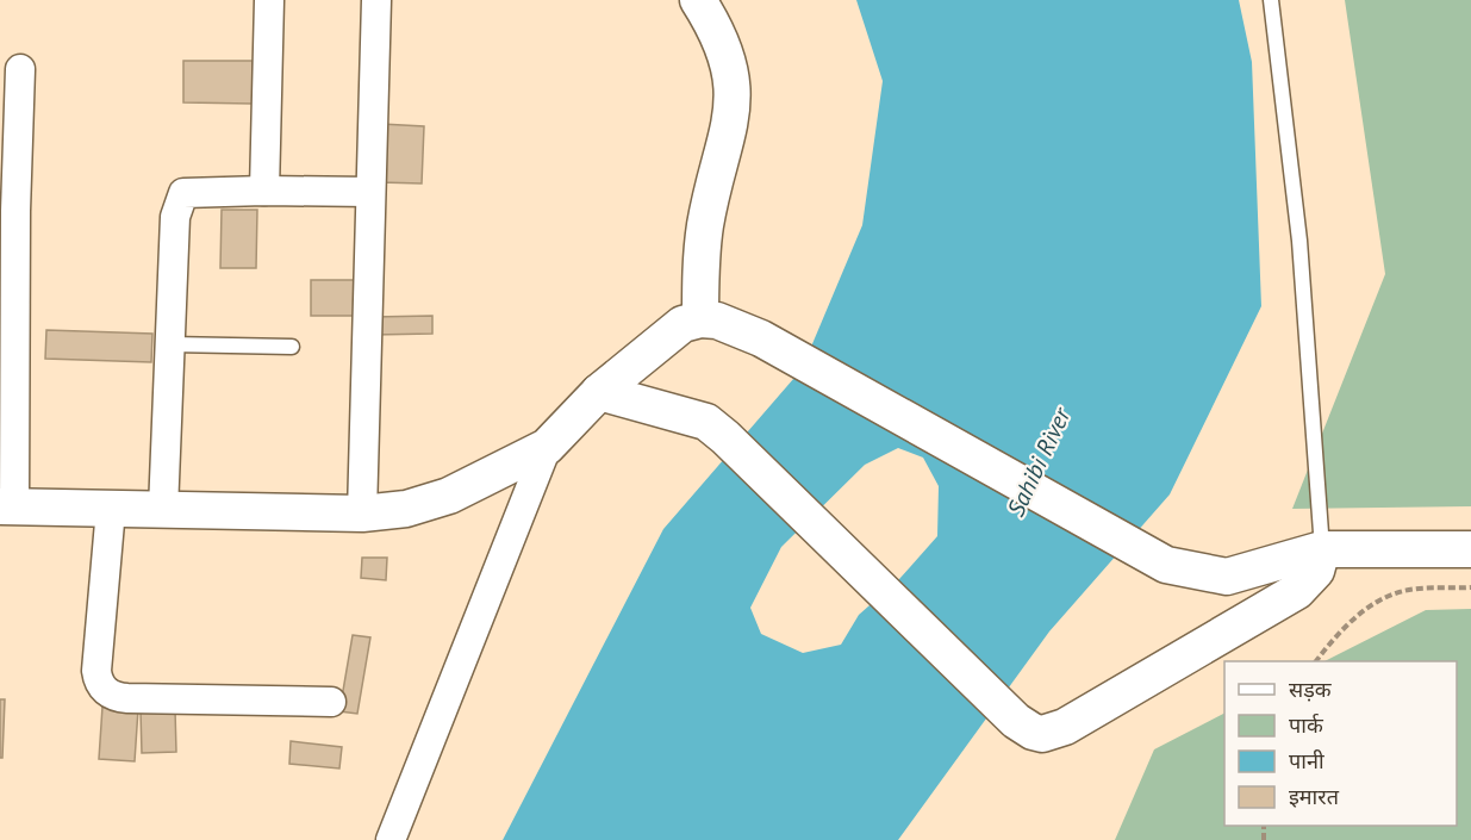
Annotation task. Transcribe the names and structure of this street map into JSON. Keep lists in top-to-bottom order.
{
  "water": ["Sahibi River"],
  "legend": [
    "सड़क",
    "पार्क",
    "पानी",
    "इमारत"
  ]
}
